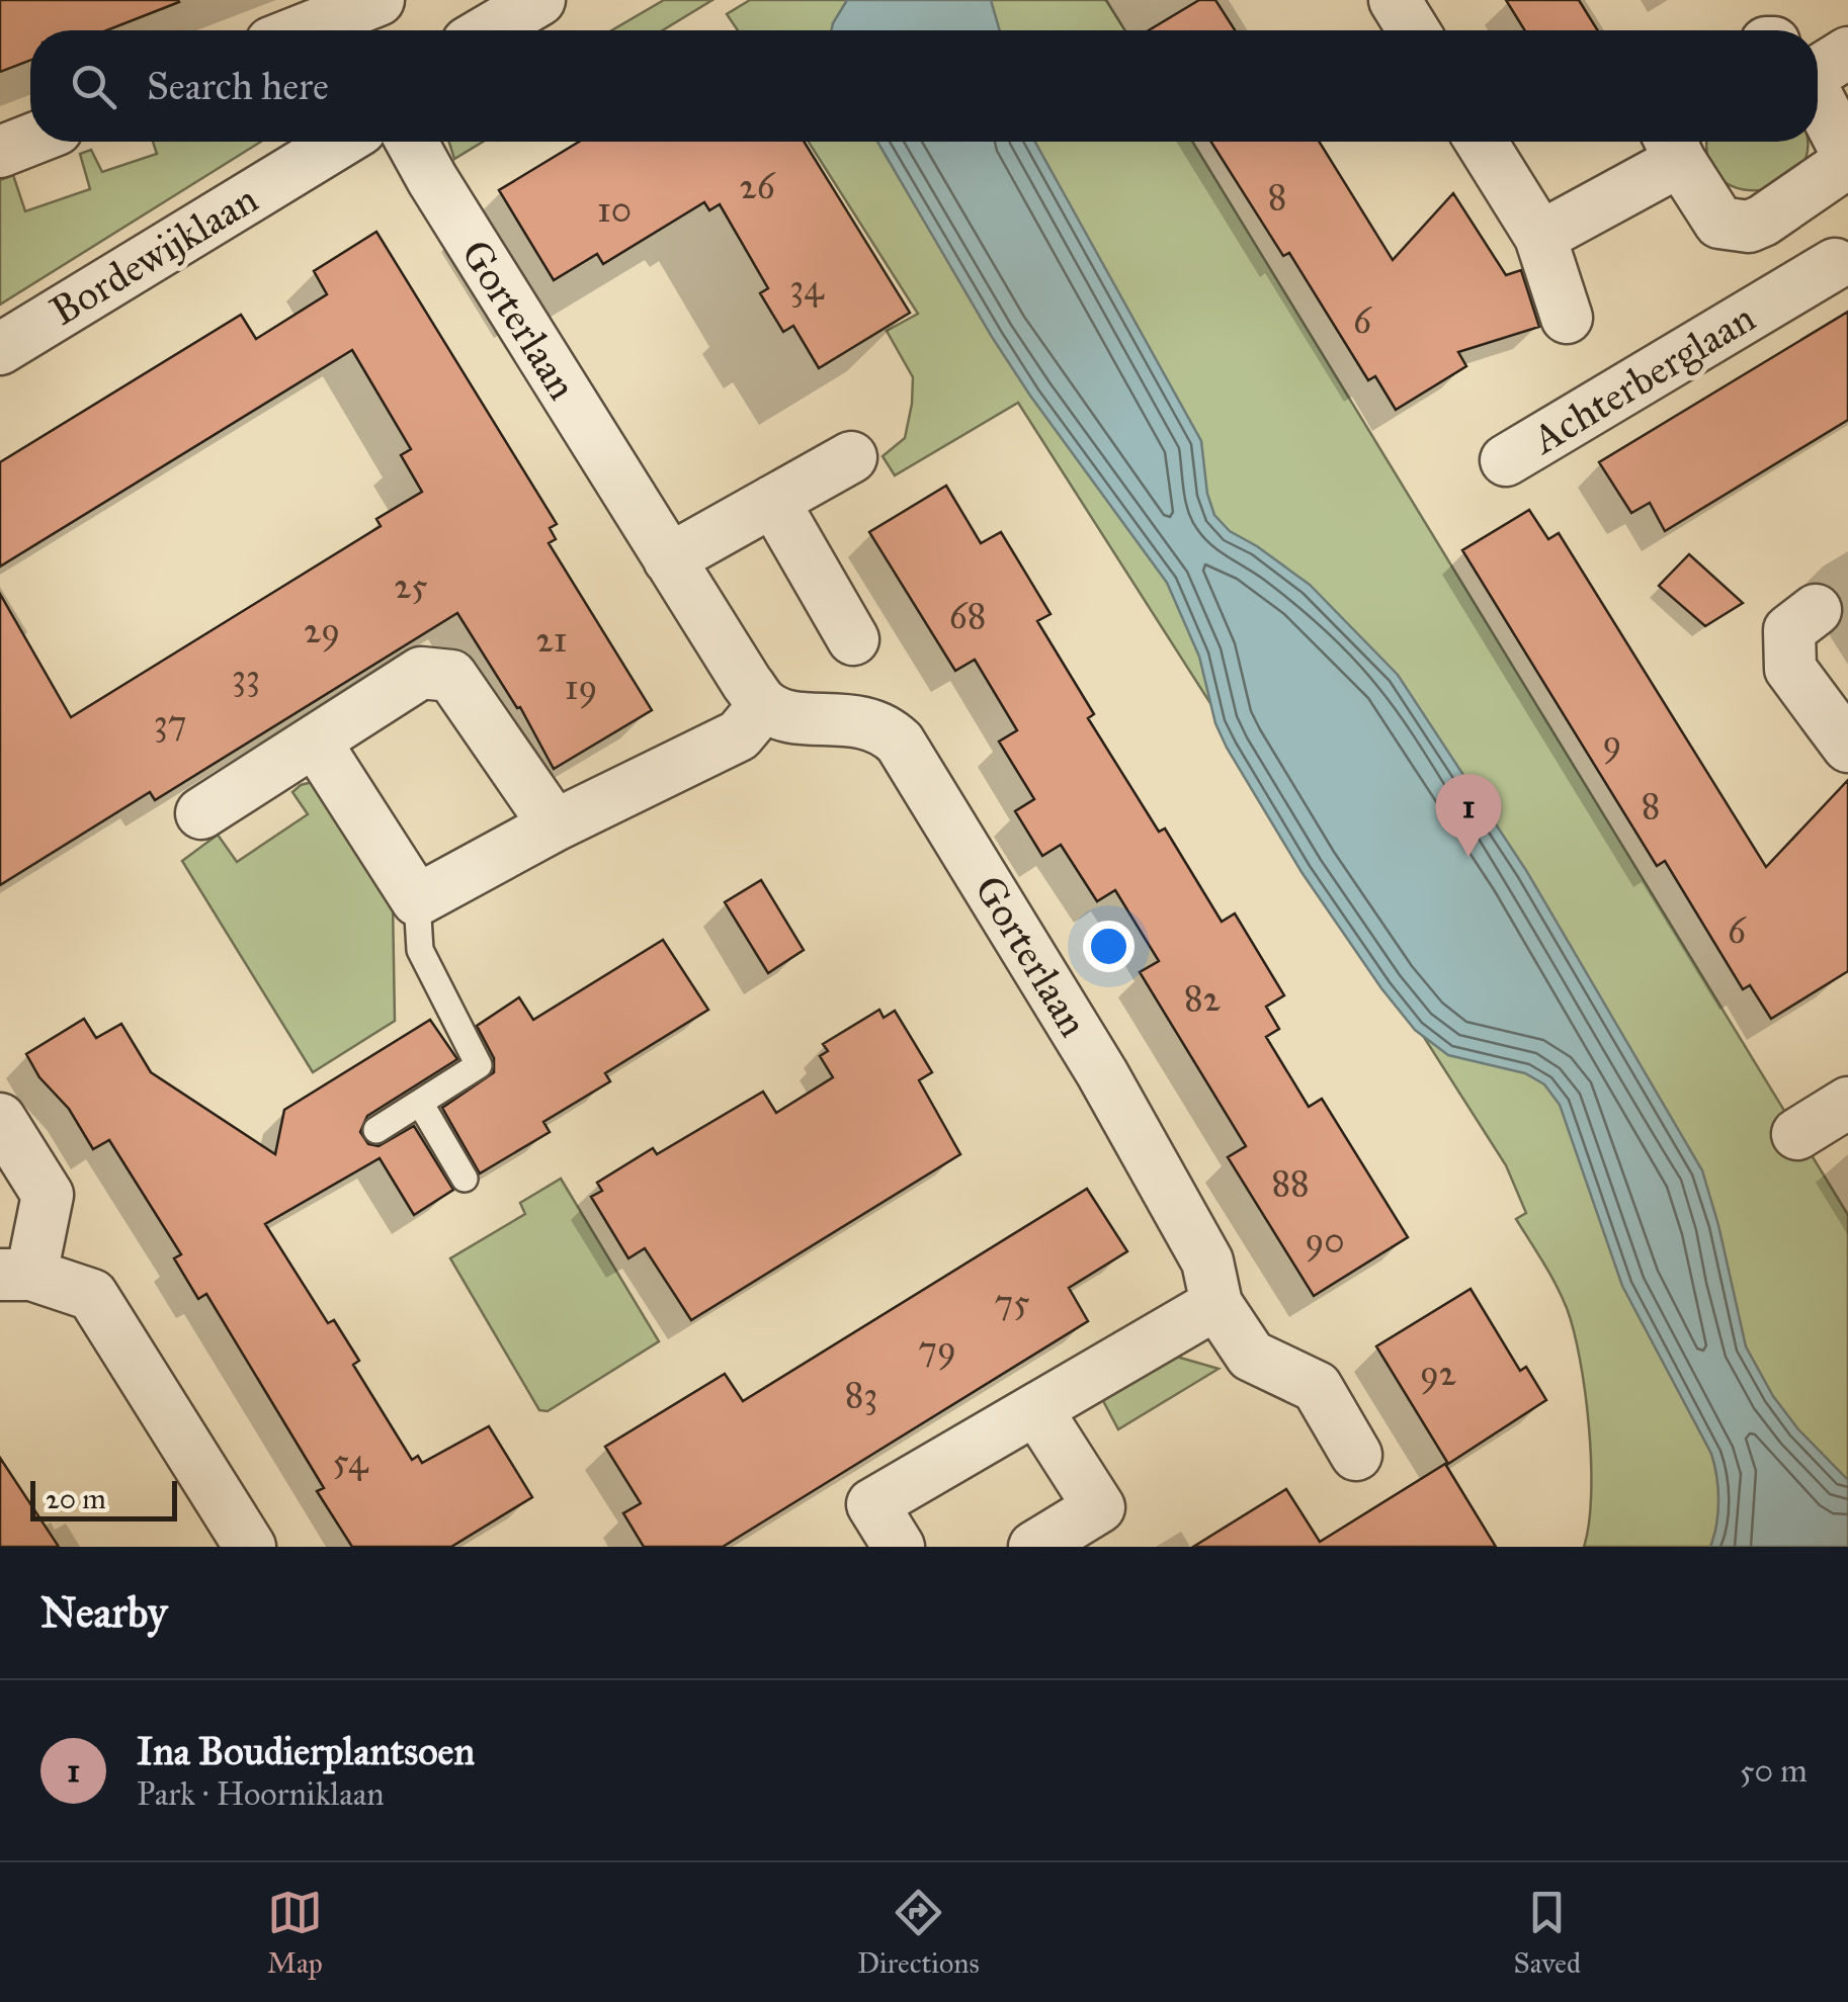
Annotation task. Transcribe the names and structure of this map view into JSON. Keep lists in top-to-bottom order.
{
  "streets": {
    "street": ["Bordewijklaan", "Gorterlaan", "Achterberglaan"]
  },
  "house_numbers": [
    "26",
    "8",
    "10",
    "34",
    "6",
    "25",
    "68",
    "29",
    "21",
    "33",
    "19",
    "37",
    "9",
    "8",
    "6",
    "82",
    "88",
    "90",
    "75",
    "79",
    "92",
    "83",
    "54"
  ],
  "scale_bar": "20 m",
  "page": {
    "search": "Search here",
    "pins": "1",
    "scale": "20 m",
    "heading": "Nearby",
    "list": [
      {
        "mark": "1",
        "name": "Ina Boudierplantsoen",
        "note": "Park · Hoorniklaan",
        "value": "50 m"
      }
    ],
    "nav": ["Map", "Directions", "Saved"]
  }
}
